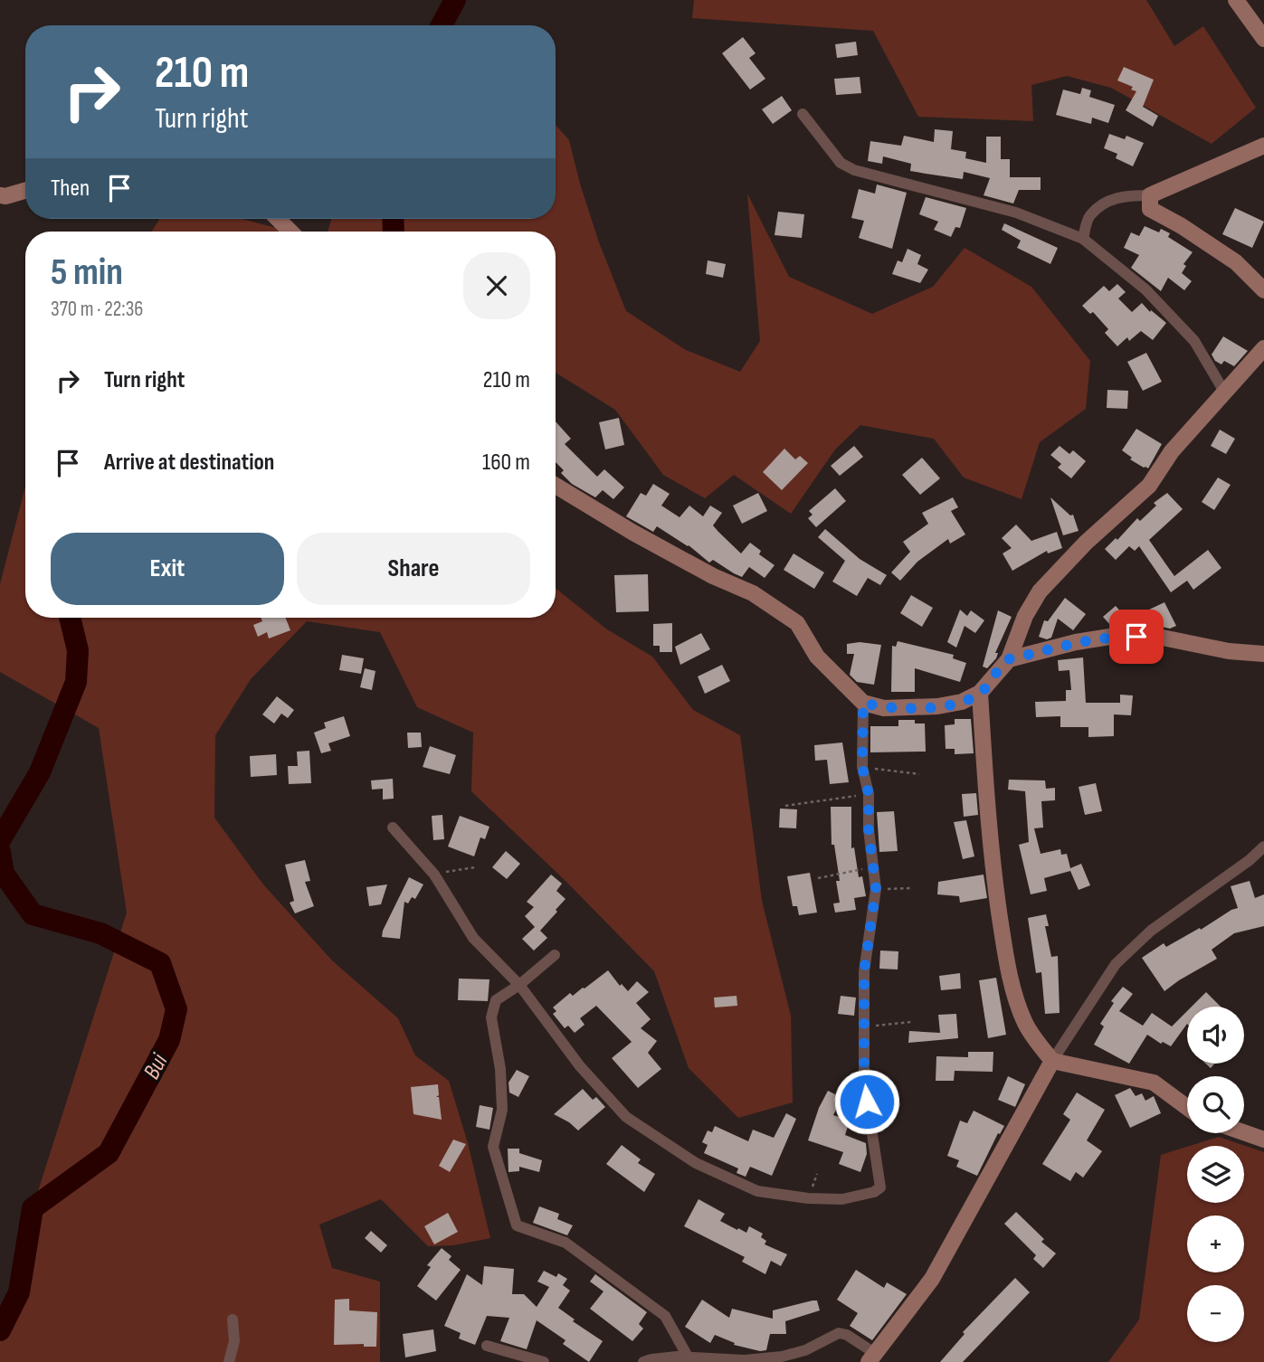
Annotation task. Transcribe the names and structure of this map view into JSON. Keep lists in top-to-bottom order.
{
  "water": ["Bui"],
  "page": {
    "turn": ["210 m", "Turn right"],
    "then": "Then",
    "heading": ["5 min", "370 m · 22:36"],
    "list": [
      {
        "name": "Turn right",
        "value": "210 m"
      },
      {
        "name": "Arrive at destination",
        "value": "160 m"
      }
    ],
    "buttons": ["Exit", "Share"],
    "map_buttons": ["+", "−"]
  }
}
